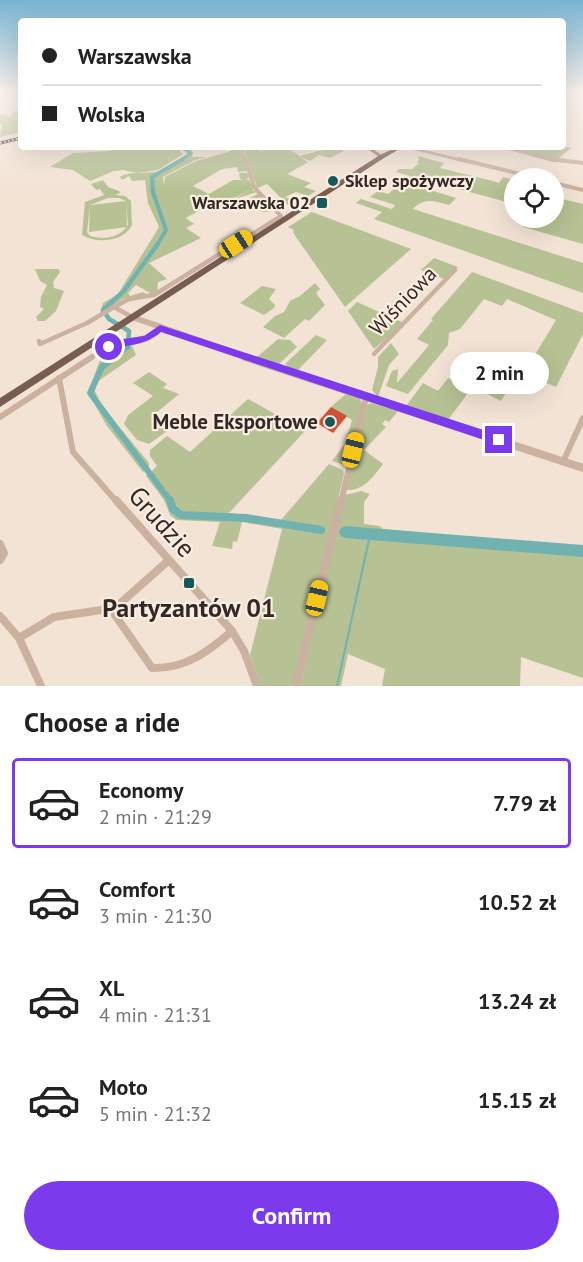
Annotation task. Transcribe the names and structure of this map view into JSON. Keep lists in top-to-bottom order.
{
  "streets": {
    "street": ["Wiśniowa", "Grudzie"]
  },
  "places": {
    "other": ["Sklep spożywczy", "Meble Eksportowe"],
    "transit": ["Warszawska 02", "Partyzantów 01"]
  },
  "page": {
    "banner": ["Warszawska", "Wolska"],
    "bubble": "2 min",
    "heading": "Choose a ride",
    "list": [
      {
        "name": "Economy",
        "note": "2 min · 21:29",
        "value": "7.79 zł"
      },
      {
        "name": "Comfort",
        "note": "3 min · 21:30",
        "value": "10.52 zł"
      },
      {
        "name": "XL",
        "note": "4 min · 21:31",
        "value": "13.24 zł"
      },
      {
        "name": "Moto",
        "note": "5 min · 21:32",
        "value": "15.15 zł"
      }
    ],
    "buttons": "Confirm"
  }
}
